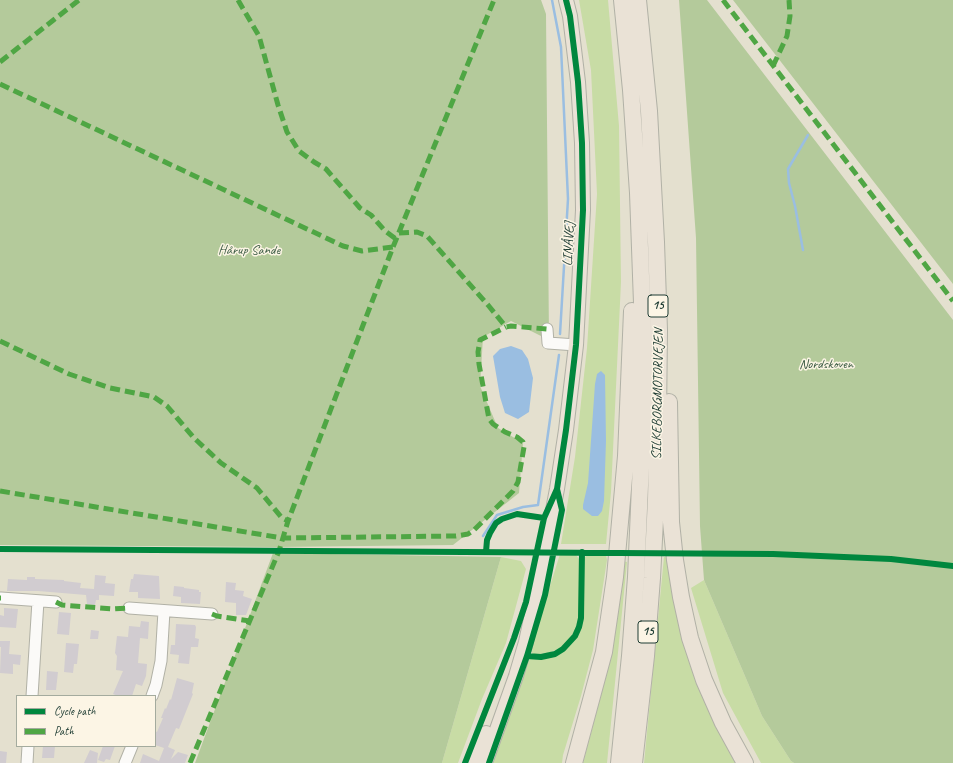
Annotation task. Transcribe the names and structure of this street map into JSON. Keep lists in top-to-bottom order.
{
  "streets": {
    "highway": ["15", "SILKEBORGMOTORVEJEN"],
    "main road": ["LINÅVEJ"]
  },
  "parks": ["Hårup Sande", "Nordskoven"],
  "legend": ["Cycle path", "Path"]
}
